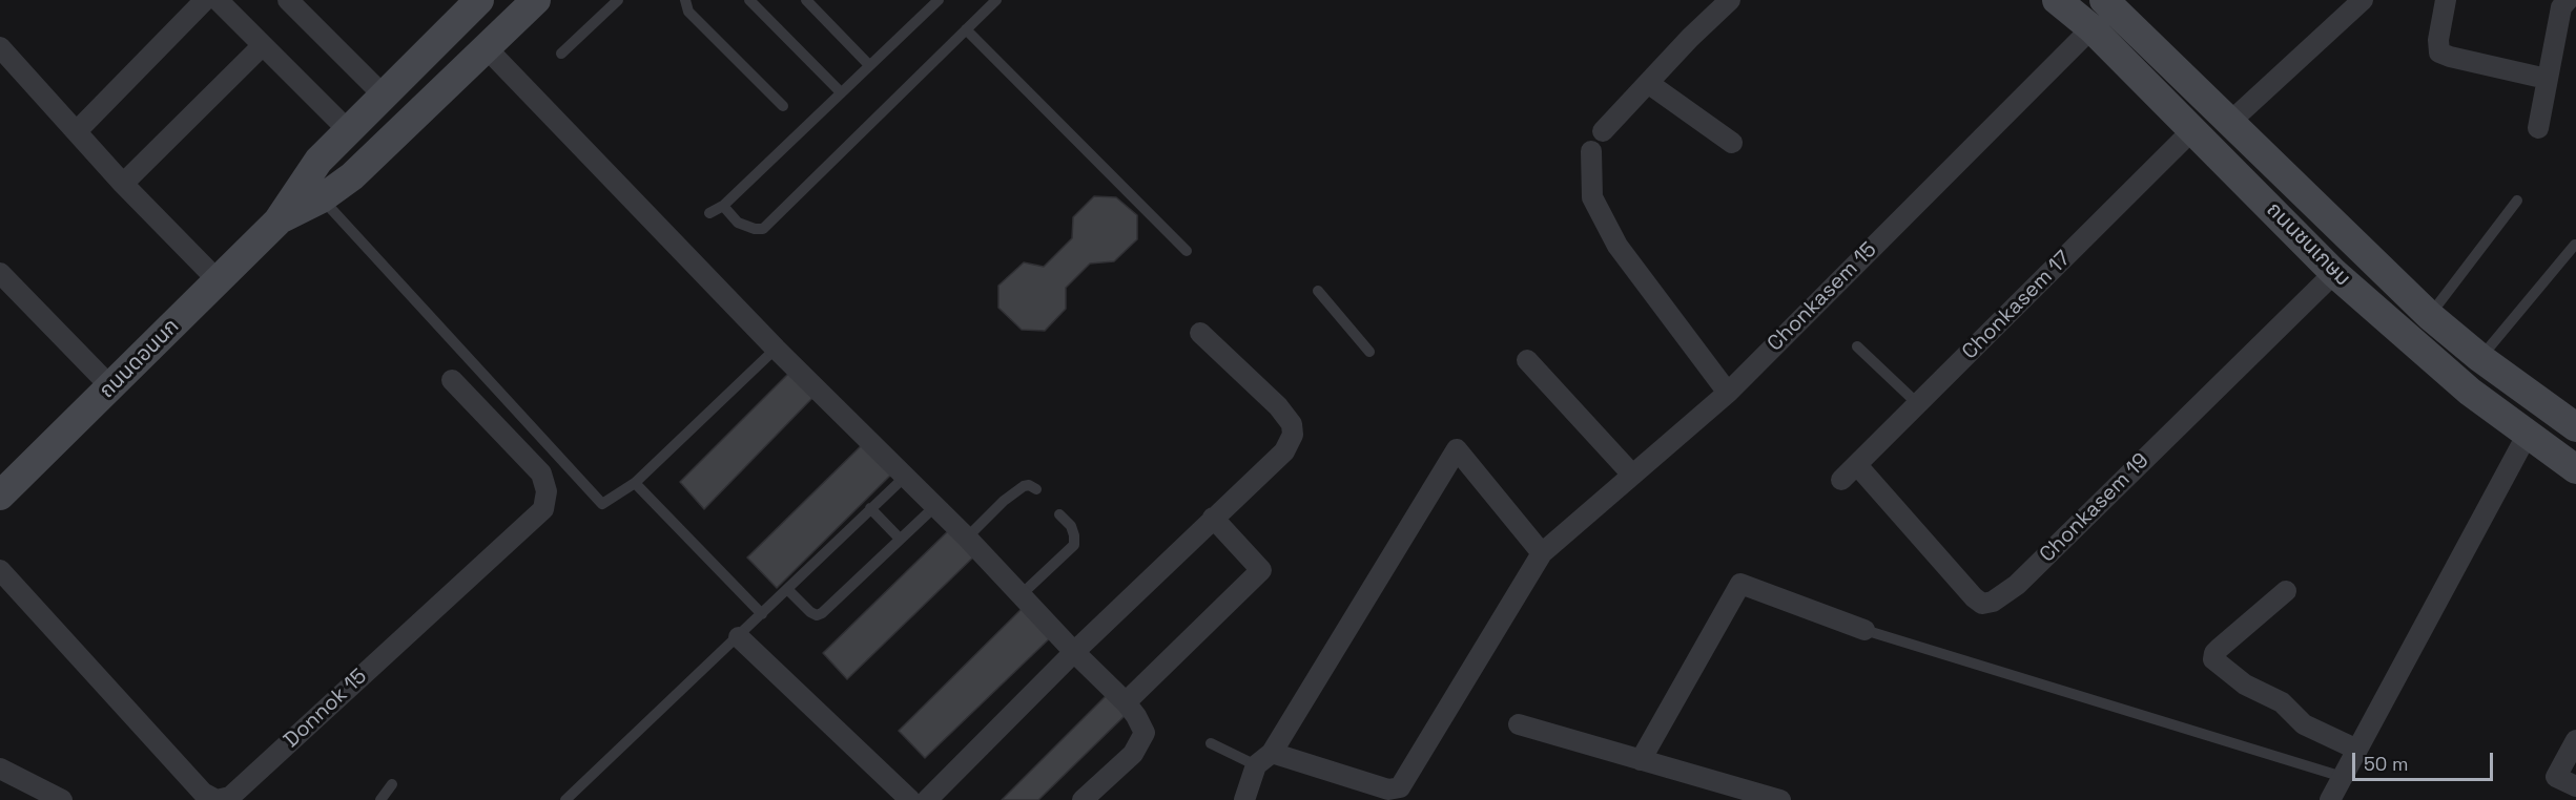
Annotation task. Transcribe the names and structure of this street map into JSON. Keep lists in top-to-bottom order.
{
  "streets": {
    "main road": ["ถนนชนเกษม", "ถนนดอนนก"],
    "street": [
      "Chonkasem 15",
      "Chonkasem 17",
      "Chonkasem 19",
      "Donnok 15"
    ]
  },
  "crossings": [
    ["ถนนชนเกษม", "Chonkasem 15"],
    ["ถนนชนเกษม", "Chonkasem 17"],
    ["ถนนชนเกษม", "Chonkasem 19"],
    ["Chonkasem 17", "Chonkasem 19"]
  ],
  "scale_bar": "50 m"
}
